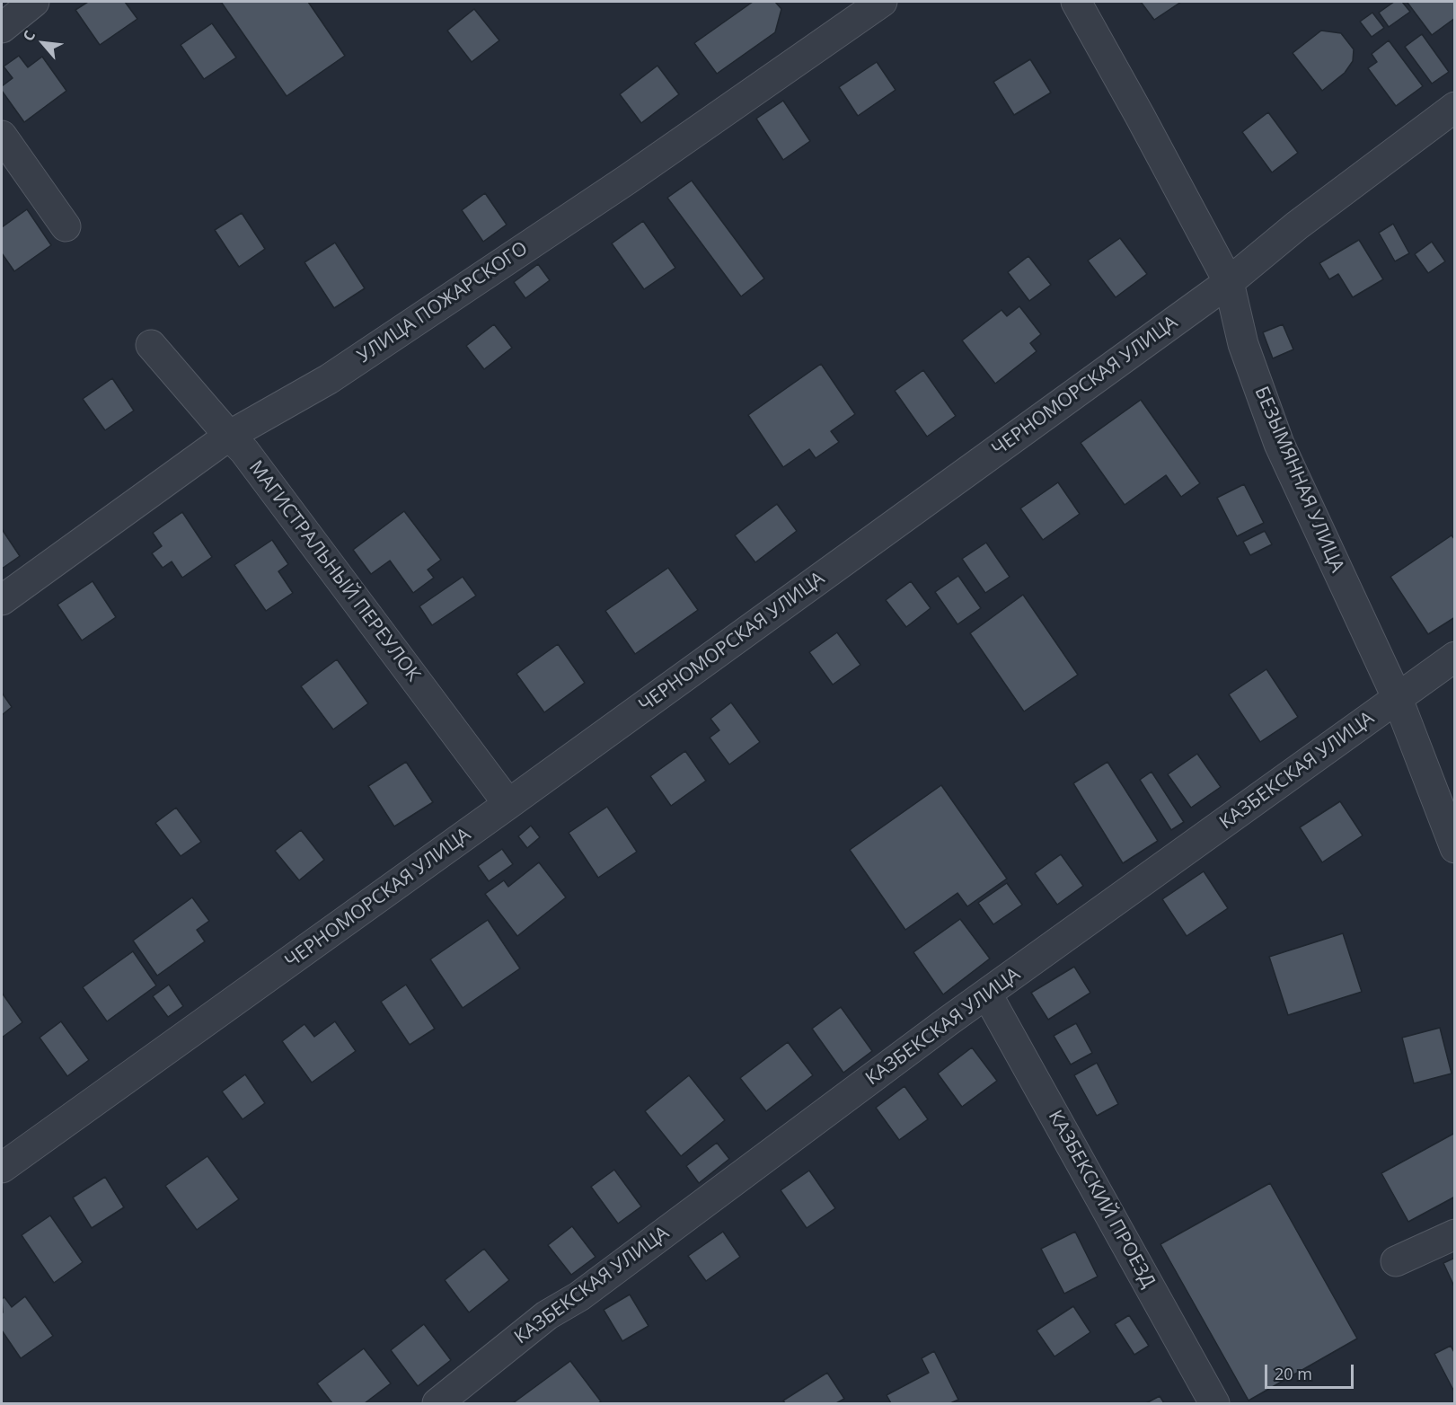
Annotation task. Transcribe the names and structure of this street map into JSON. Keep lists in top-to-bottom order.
{
  "streets": {
    "street": [
      "УЛИЦА ПОЖАРСКОГО",
      "ЧЕРНОМОРСКАЯ УЛИЦА",
      "БЕЗЫМЯННАЯ УЛИЦА",
      "МАГИСТРАЛЬНЫЙ ПЕРЕУЛОК",
      "КАЗБЕКСКАЯ УЛИЦА",
      "КАЗБЕКСКИЙ ПРОЕЗД"
    ]
  },
  "crossings": [
    ["УЛИЦА ПОЖАРСКОГО", "МАГИСТРАЛЬНЫЙ ПЕРЕУЛОК"],
    ["ЧЕРНОМОРСКАЯ УЛИЦА", "БЕЗЫМЯННАЯ УЛИЦА"],
    ["ЧЕРНОМОРСКАЯ УЛИЦА", "МАГИСТРАЛЬНЫЙ ПЕРЕУЛОК"],
    ["БЕЗЫМЯННАЯ УЛИЦА", "КАЗБЕКСКАЯ УЛИЦА"],
    ["КАЗБЕКСКАЯ УЛИЦА", "КАЗБЕКСКИЙ ПРОЕЗД"]
  ],
  "scale_bar": "20 m",
  "north": "top left"
}
